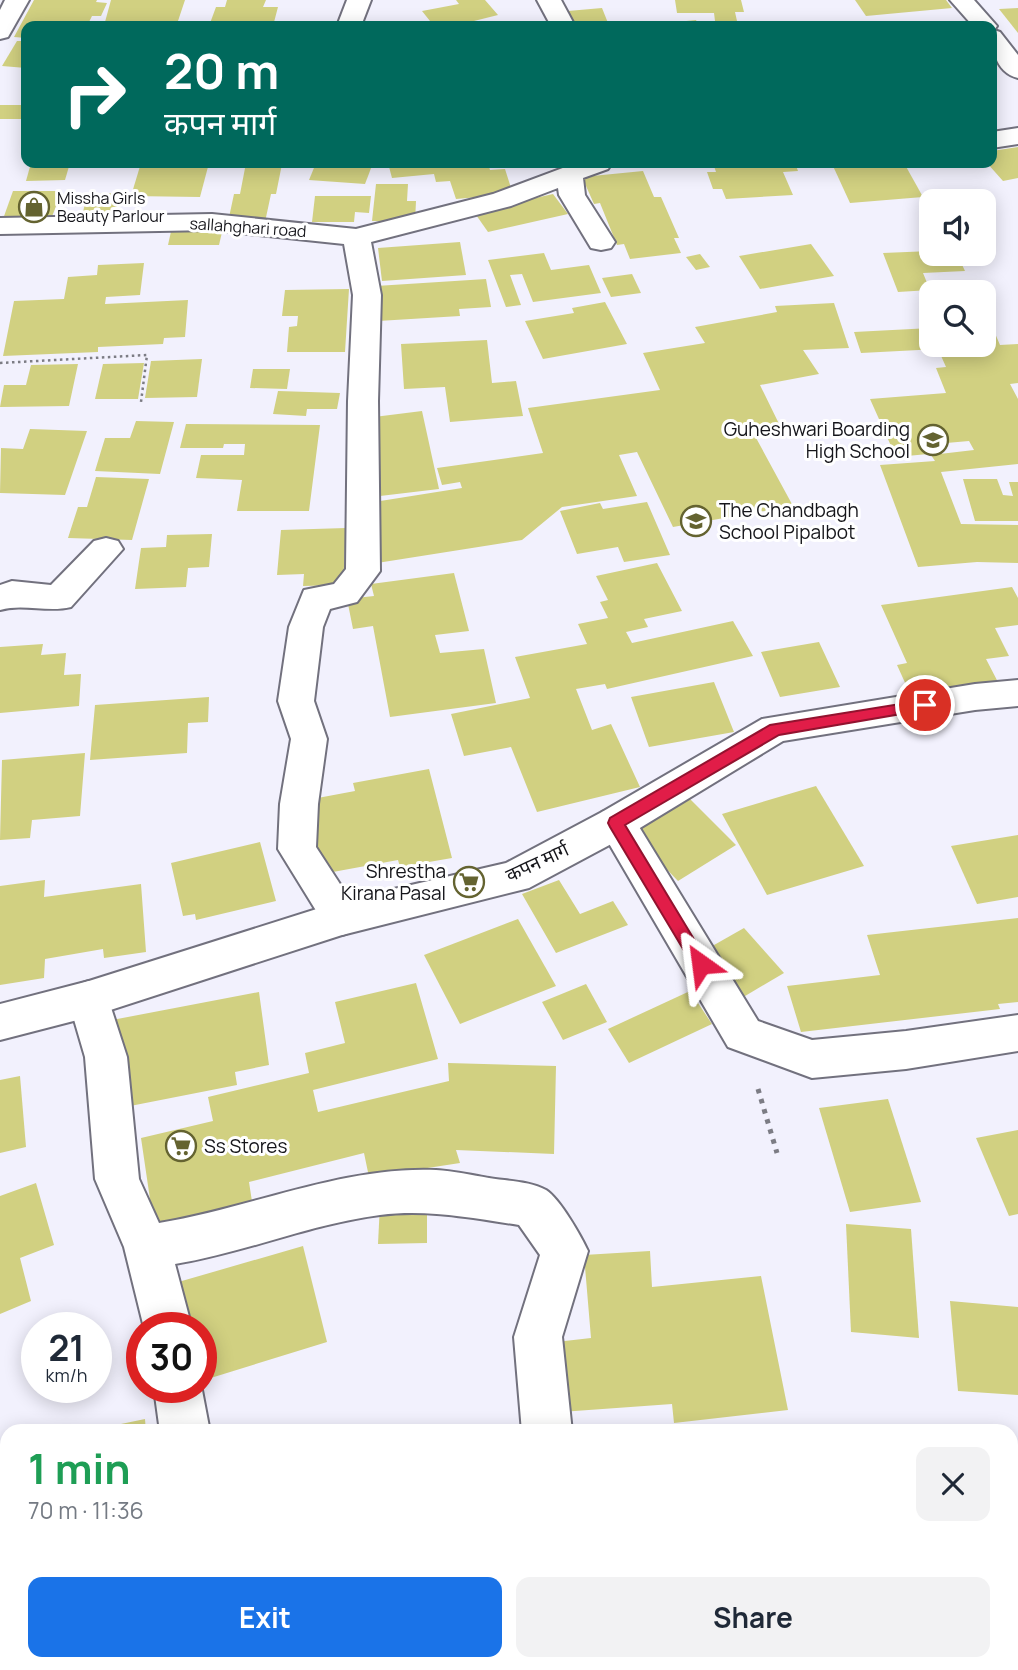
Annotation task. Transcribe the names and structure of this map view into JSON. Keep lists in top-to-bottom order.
{
  "streets": {
    "street": ["sallahghari road", "कपन मार्ग"]
  },
  "places": {
    "shop": ["Missha Girls Beauty Parlour"],
    "school or university": ["Guheshwari Boarding High School", "The Chandbagh School Pipalbot"],
    "supermarket": ["Shrestha Kirana Pasal", "Ss Stores"]
  },
  "page": {
    "turn": ["20 m", "कपन मार्ग"],
    "speed": "21 km/h",
    "limit": "30",
    "heading": ["1 min", "70 m · 11:36"],
    "buttons": ["Exit", "Share"]
  }
}
